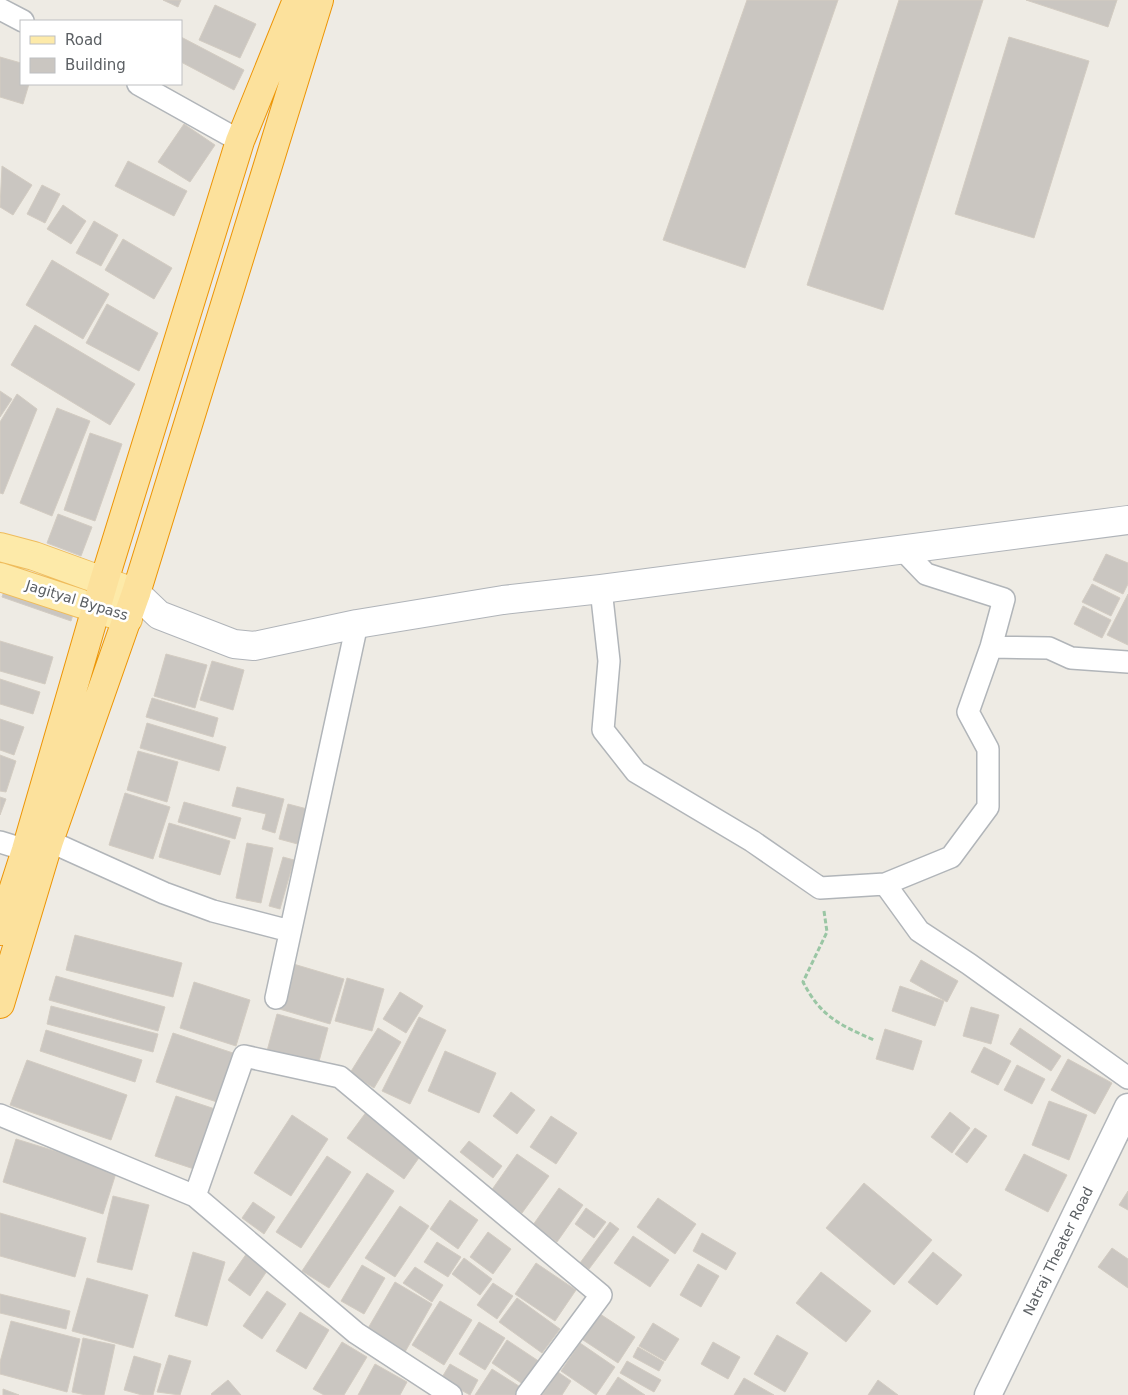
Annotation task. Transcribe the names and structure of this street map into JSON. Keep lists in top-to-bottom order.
{
  "streets": {
    "main road": ["Jagityal Bypass"],
    "street": ["Natraj Theater Road"]
  },
  "legend": ["Road", "Building"]
}
